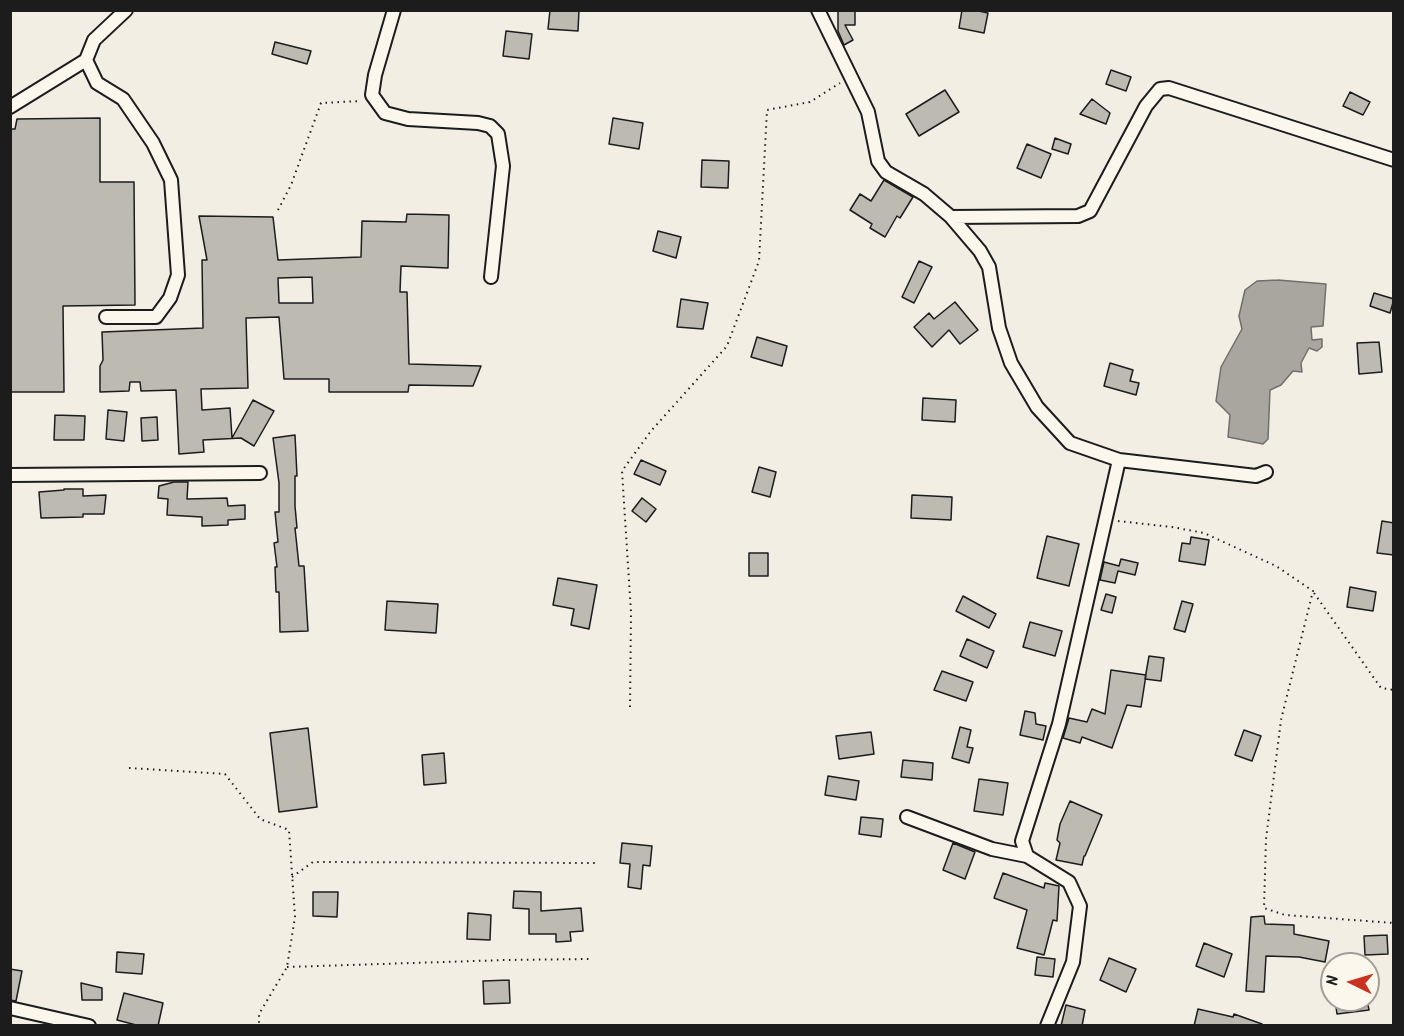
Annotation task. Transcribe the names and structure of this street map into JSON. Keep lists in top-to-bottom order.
{
  "north": "left"
}
